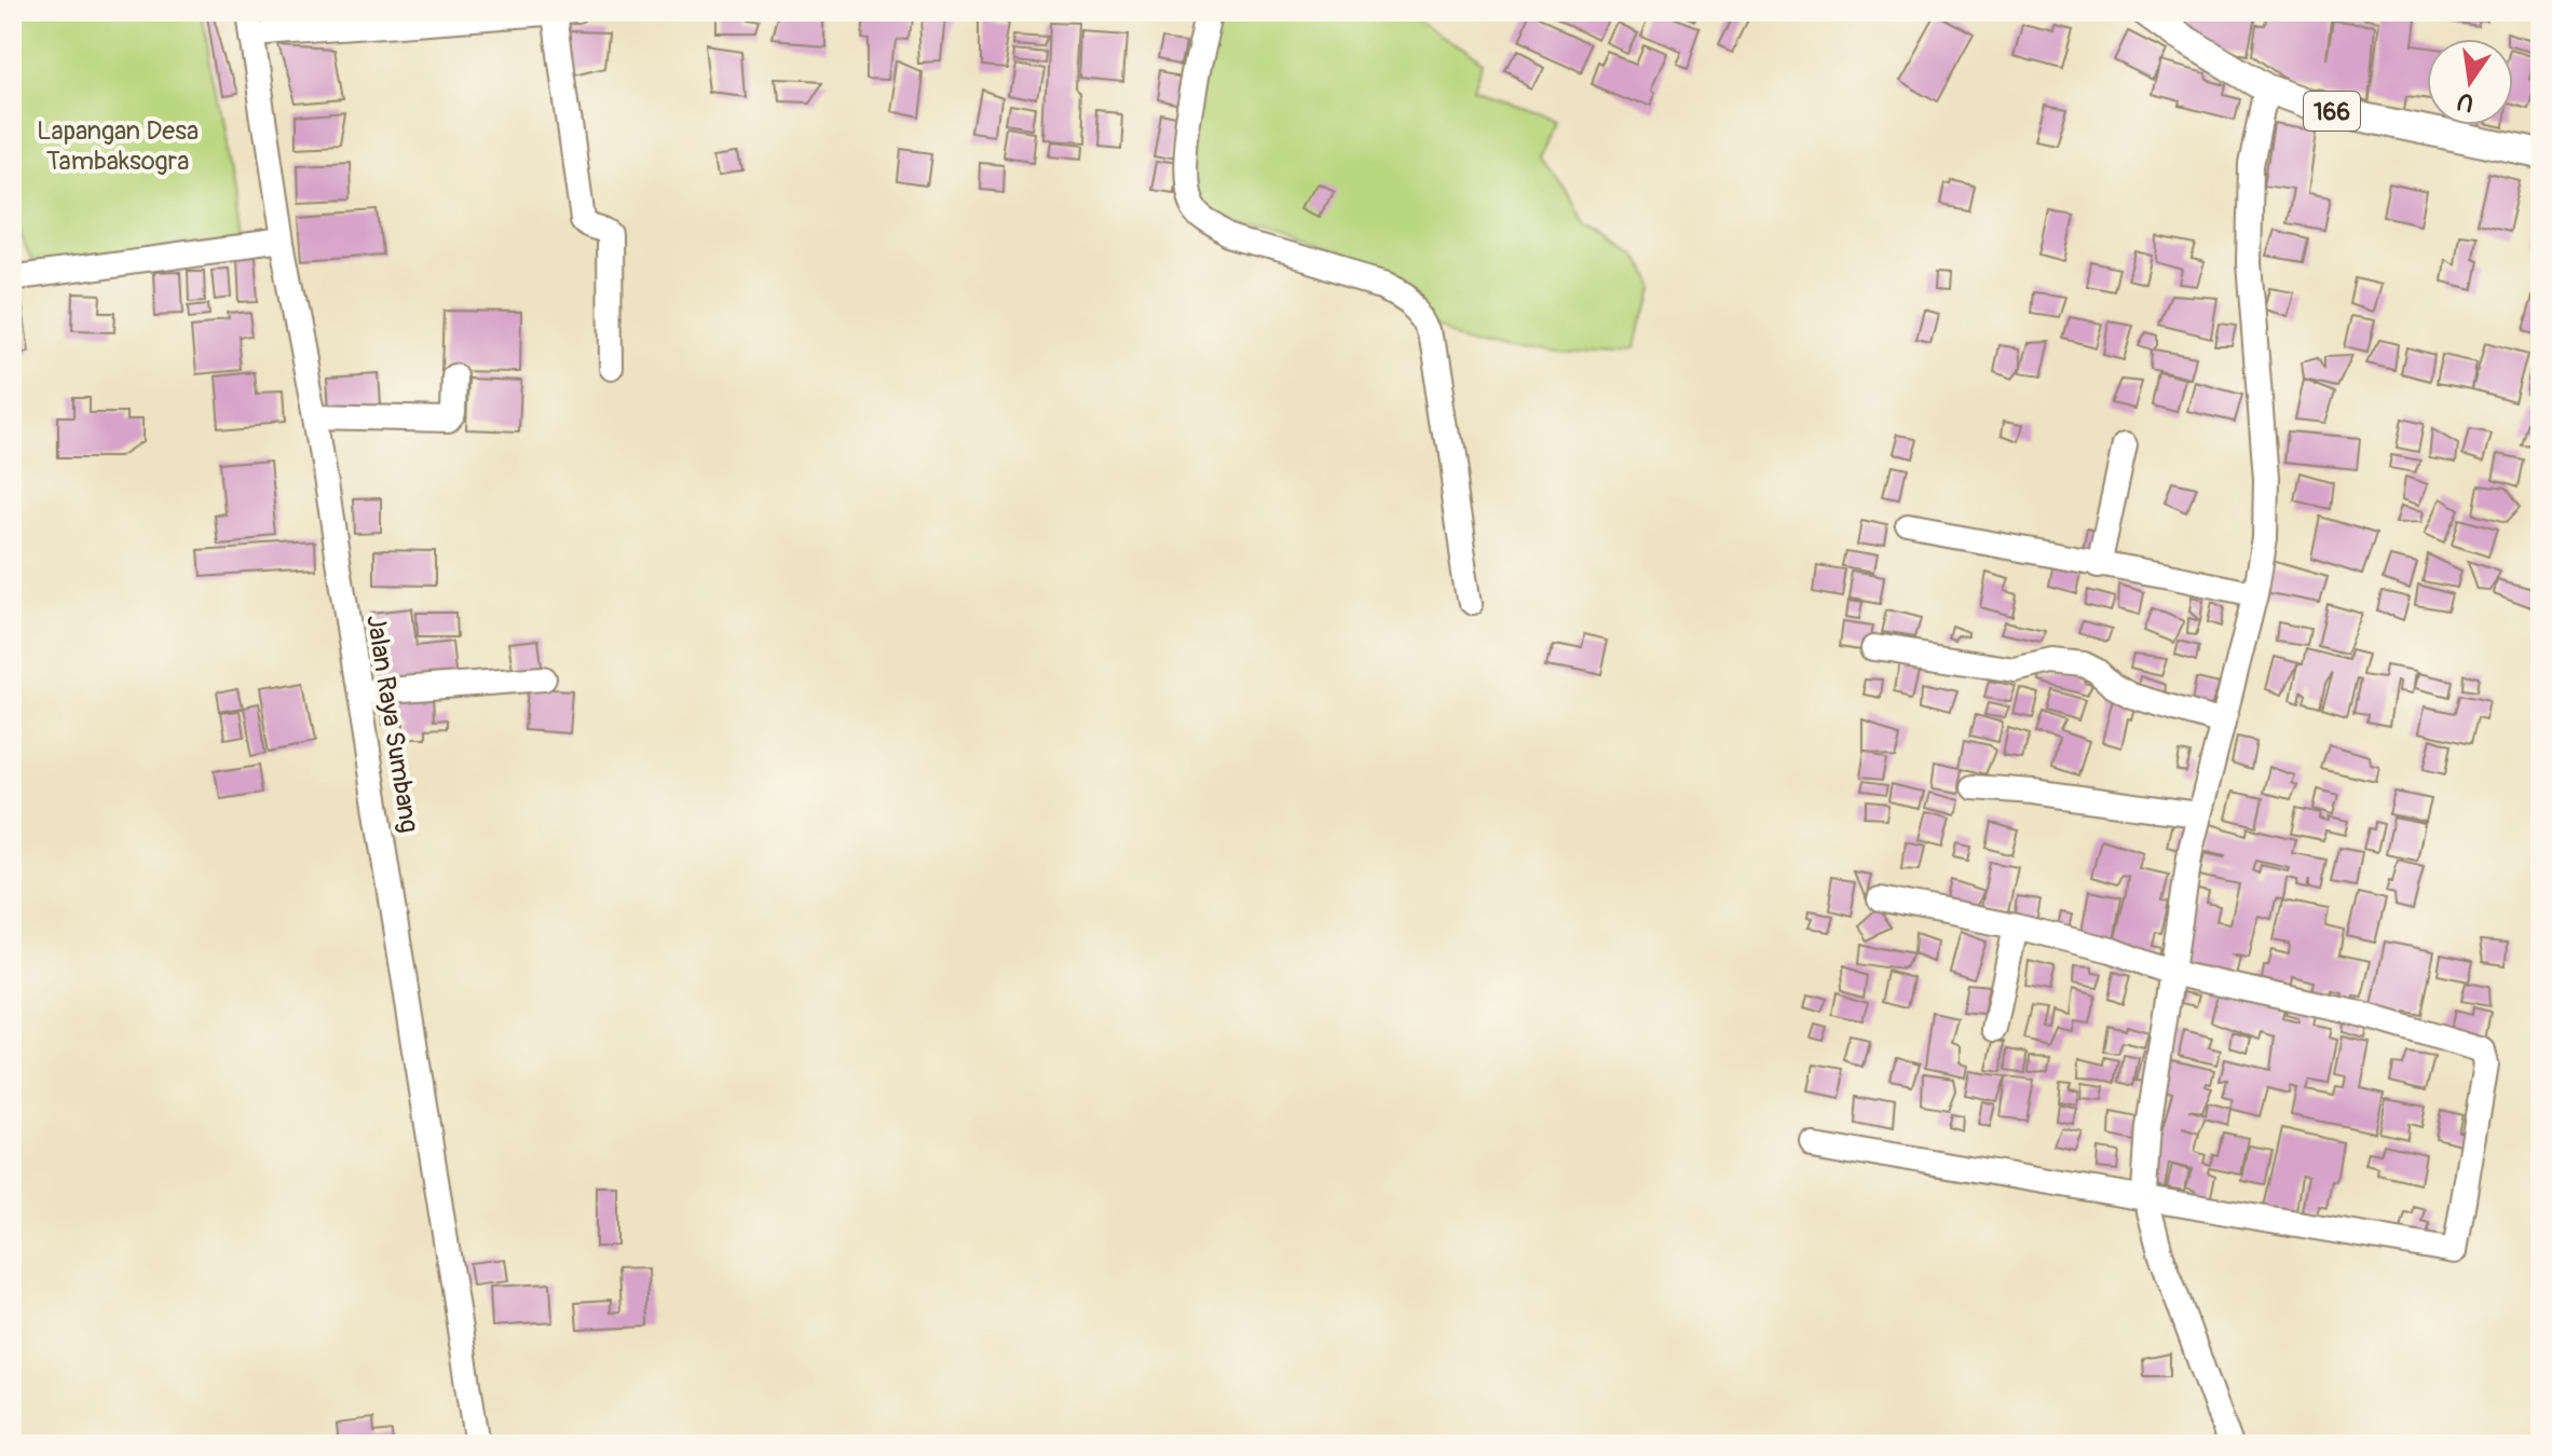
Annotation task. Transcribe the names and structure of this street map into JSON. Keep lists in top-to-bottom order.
{
  "streets": {
    "main road": ["166"],
    "street": ["Jalan Raya Sumbang"]
  },
  "parks": ["Lapangan Desa Tambaksogra"],
  "north": "bottom"
}
